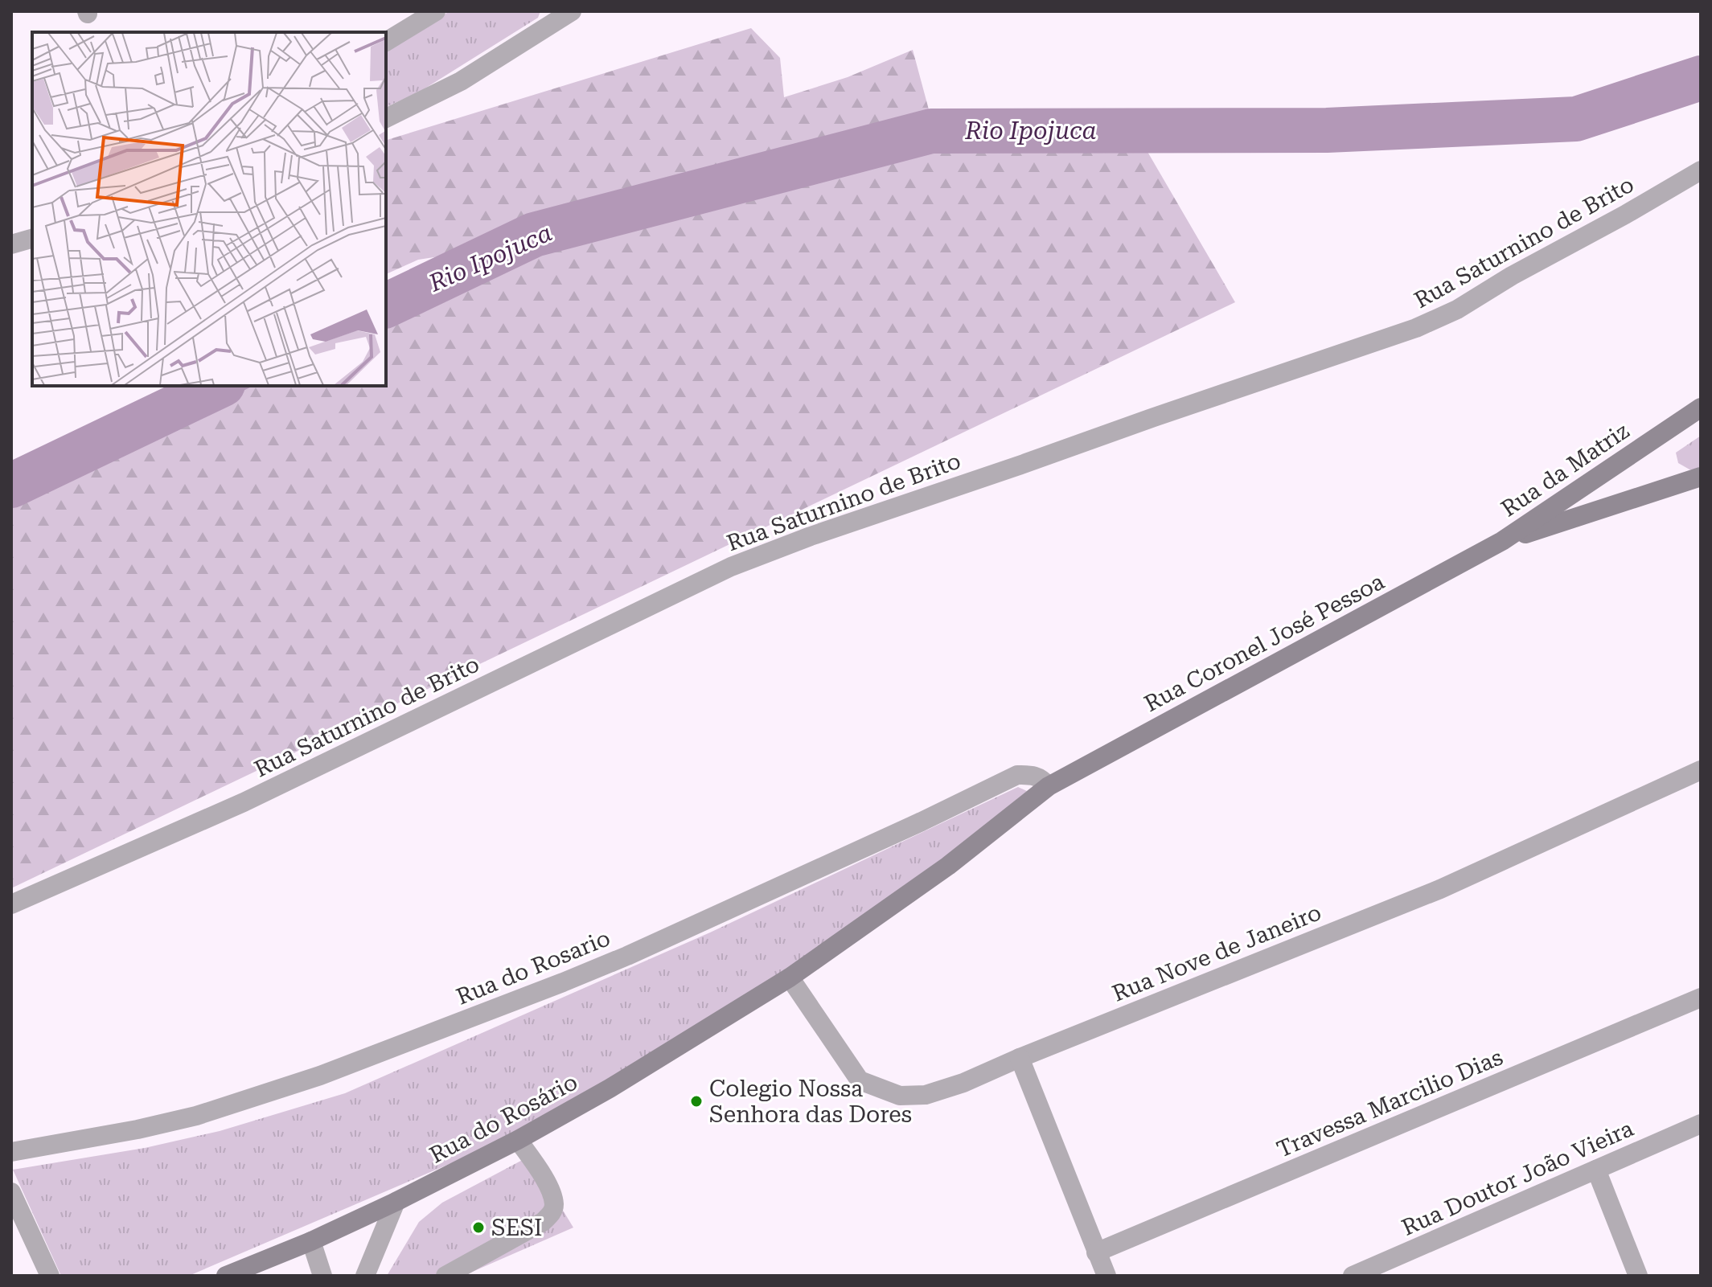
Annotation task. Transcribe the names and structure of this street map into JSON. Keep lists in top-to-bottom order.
{
  "streets": {
    "main road": ["Rua da Matriz", "Rua Coronel José Pessoa", "Rua do Rosário"],
    "street": [
      "Rua Saturnino de Brito",
      "Rua Nove de Janeiro",
      "Rua do Rosario",
      "Travessa Marcilio Dias",
      "Rua Doutor João Vieira"
    ]
  },
  "crossings": [
    ["Rua da Matriz", "Rua Coronel José Pessoa"],
    ["Rua Coronel José Pessoa", "Rua Nove de Janeiro"],
    ["Rua Coronel José Pessoa", "Rua do Rosario"],
    ["Rua Coronel José Pessoa", "Rua do Rosário"],
    ["Rua Nove de Janeiro", "Rua do Rosário"]
  ],
  "water": ["Rio Ipojuca"],
  "places": ["Colegio Nossa Senhora das Dores", "SESI"]
}
